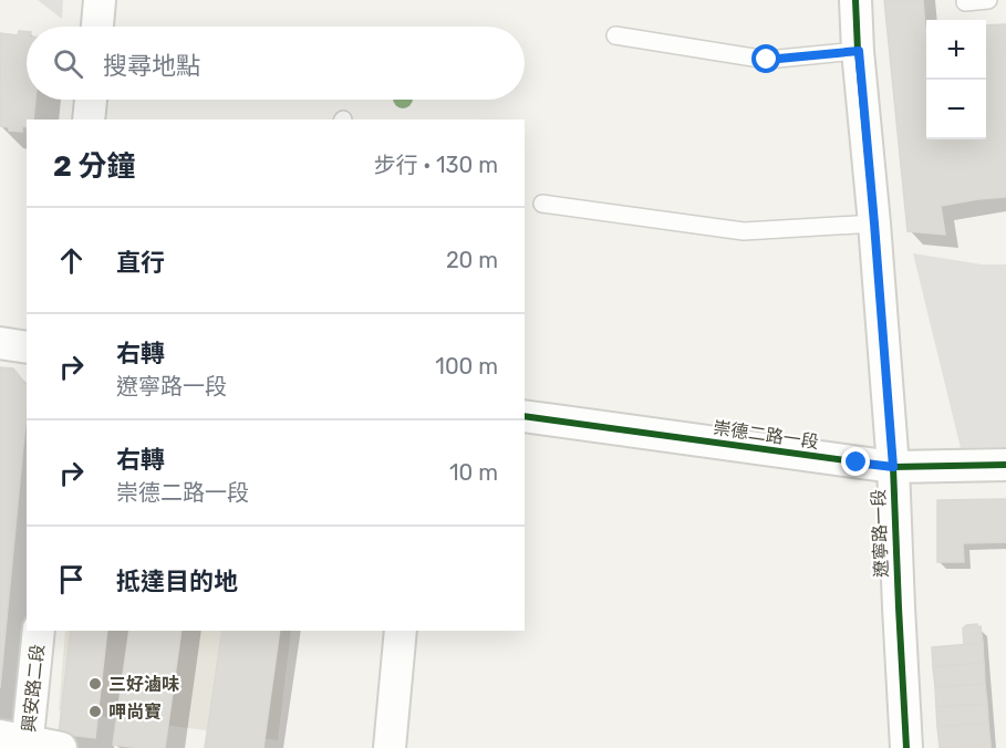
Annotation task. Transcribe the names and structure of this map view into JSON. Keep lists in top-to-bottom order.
{
  "streets": {
    "street": ["崇德二路一段", "遼寧路一段", "興安路二段"]
  },
  "crossings": [
    ["崇德二路一段", "遼寧路一段"]
  ],
  "places": ["三好滷味", "呷尚寶"],
  "page": {
    "map_buttons": ["+", "−"],
    "search": "搜尋地點",
    "heading": ["2 分鐘", "步行 · 130 m"],
    "list": [
      ["直行", "20 m"],
      ["右轉", "遼寧路一段", "100 m"],
      ["右轉", "崇德二路一段", "10 m"],
      "抵達目的地"
    ]
  }
}
